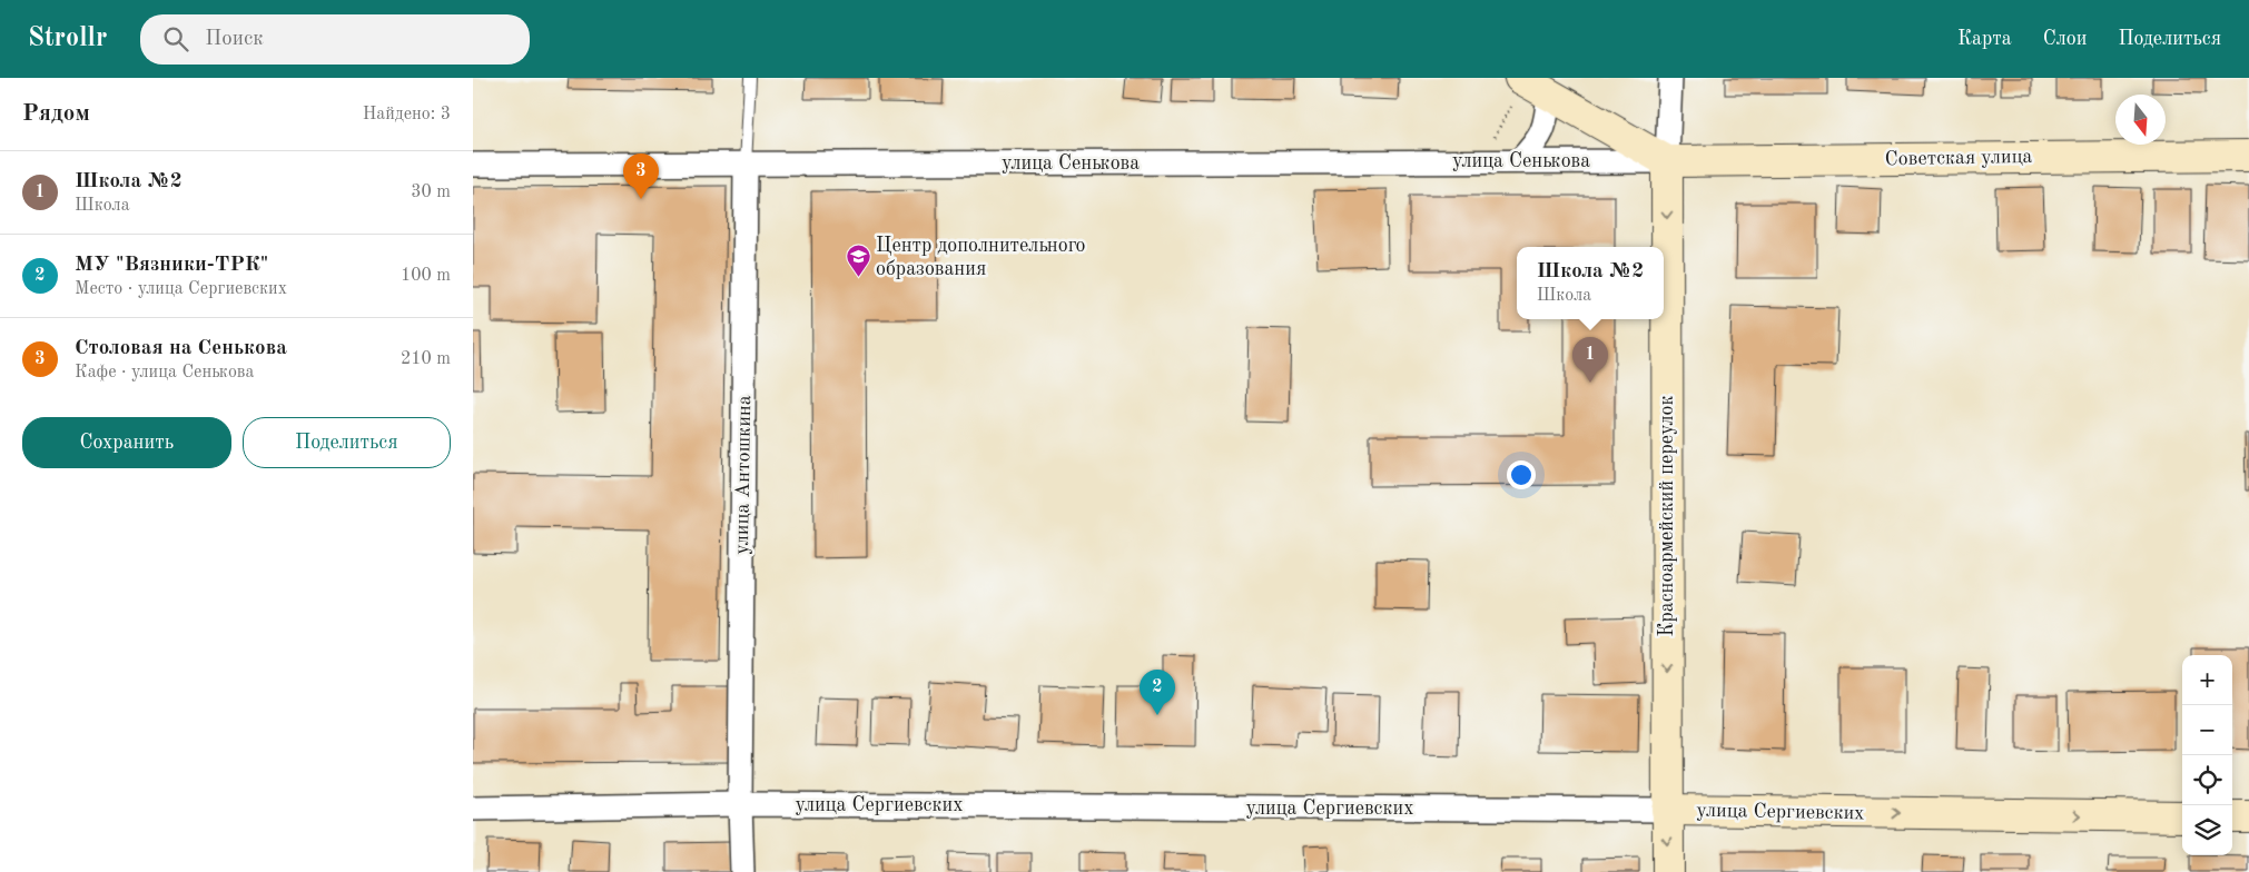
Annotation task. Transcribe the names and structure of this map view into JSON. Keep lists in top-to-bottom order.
{
  "streets": {
    "street": [
      "Советская улица",
      "улица Сенькова",
      "улица Антошкина",
      "Красноармейский переулок",
      "улица Сергиевских"
    ]
  },
  "crossings": [
    ["Советская улица", "улица Сенькова"],
    ["Советская улица", "Красноармейский переулок"],
    ["улица Сенькова", "улица Антошкина"],
    ["улица Сенькова", "Красноармейский переулок"],
    ["улица Антошкина", "улица Сергиевских"],
    ["Красноармейский переулок", "улица Сергиевских"]
  ],
  "one_way": ["Красноармейский переулок"],
  "places": {
    "school or university": ["Центр дополнительного образования"]
  },
  "north": "bottom",
  "page": {
    "header": "Strollr",
    "search": "Поиск",
    "nav": ["Карта", "Слои", "Поделиться"],
    "heading": ["Рядом", "Найдено: 3"],
    "list": [
      {
        "mark": "1",
        "name": "Школа №2",
        "note": "Школа",
        "value": "30 m"
      },
      {
        "mark": "2",
        "name": "МУ \"Вязники-ТРК\"",
        "note": "Место · улица Сергиевских",
        "value": "100 m"
      },
      {
        "mark": "3",
        "name": "Столовая на Сенькова",
        "note": "Кафе · улица Сенькова",
        "value": "210 m"
      }
    ],
    "pins": ["3", "1", "2"],
    "popup": ["Школа №2", "Школа"],
    "buttons": ["Сохранить", "Поделиться"],
    "map_buttons": ["+", "−"]
  }
}
